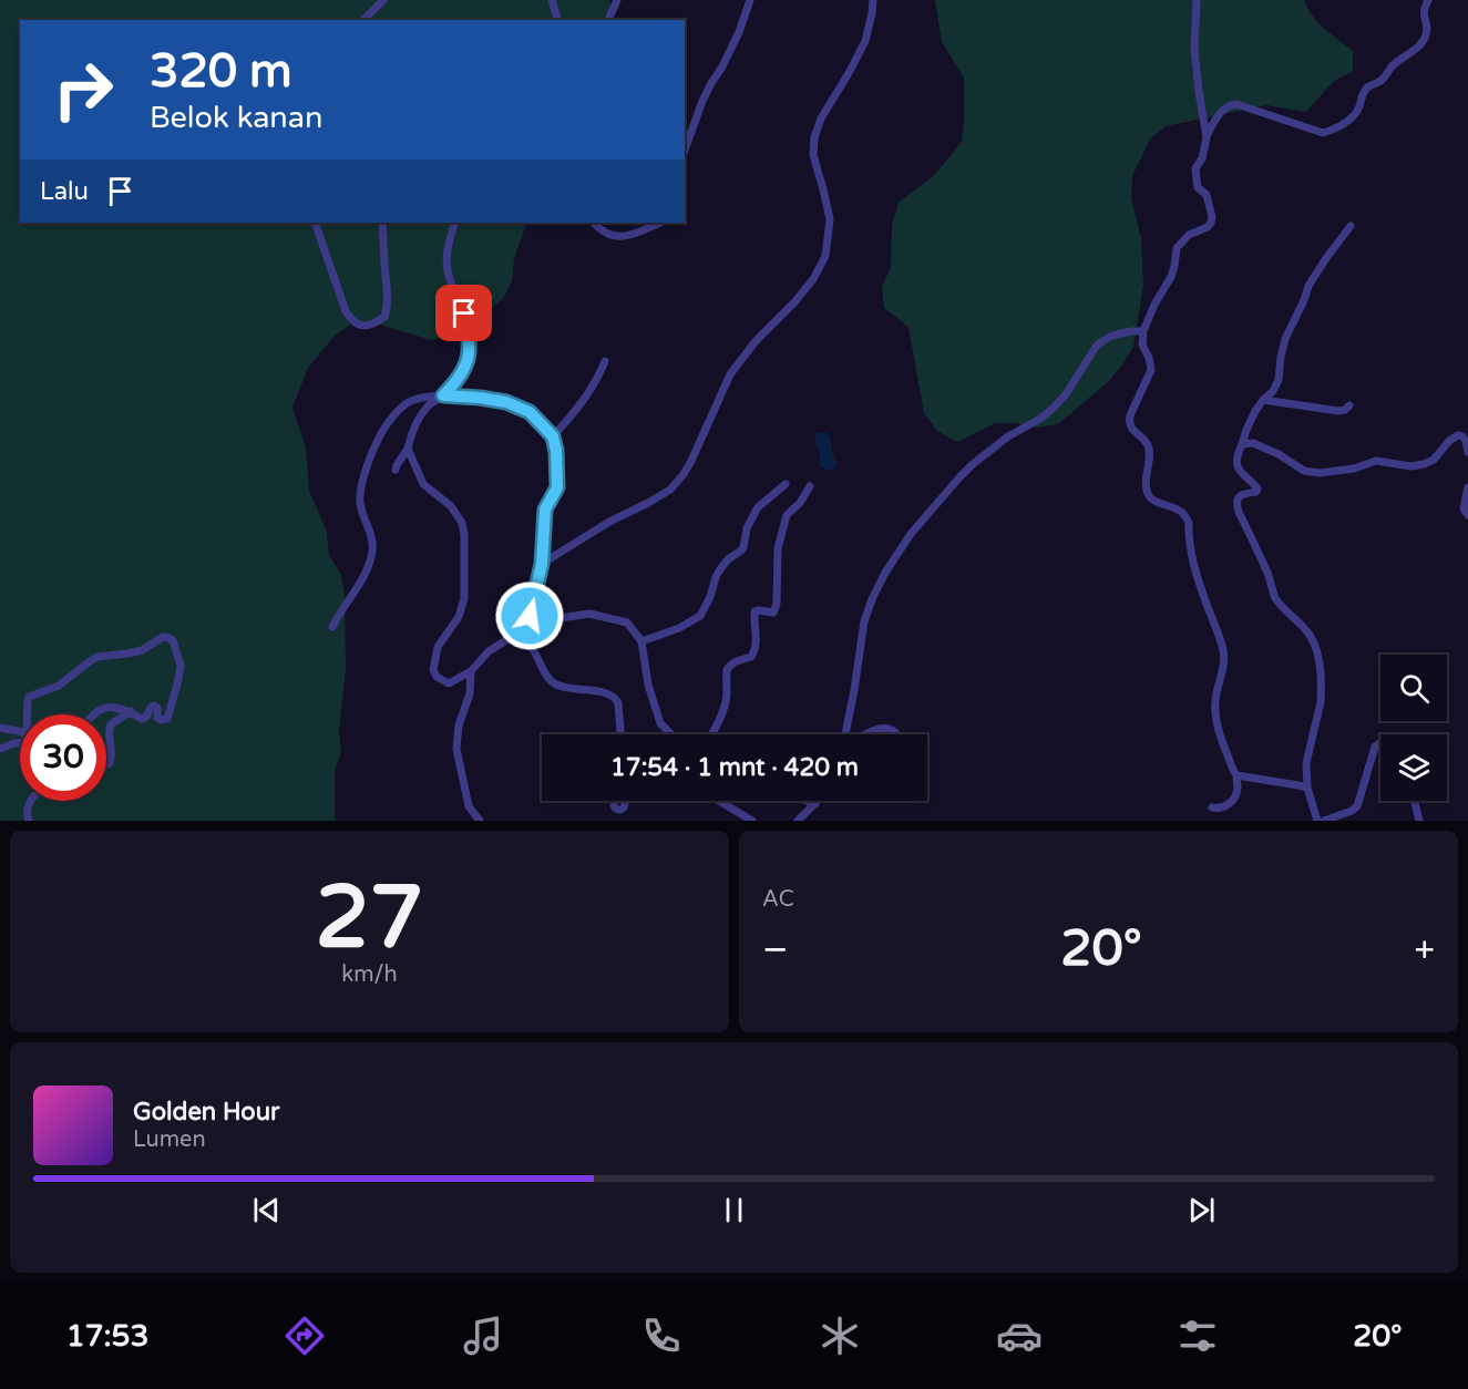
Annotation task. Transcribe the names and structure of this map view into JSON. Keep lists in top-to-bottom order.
{
  "page": {
    "turn": ["320 m", "Belok kanan"],
    "then": "Lalu",
    "limit": "30",
    "trip": "17:54 · 1 mnt · 420 m",
    "tile": [
      ["27", "km/h"],
      "AC"
    ],
    "heat": ["−", "20°", "+"],
    "song": ["Golden Hour", "Lumen"],
    "tabs": ["17:53", "20°"]
  }
}
